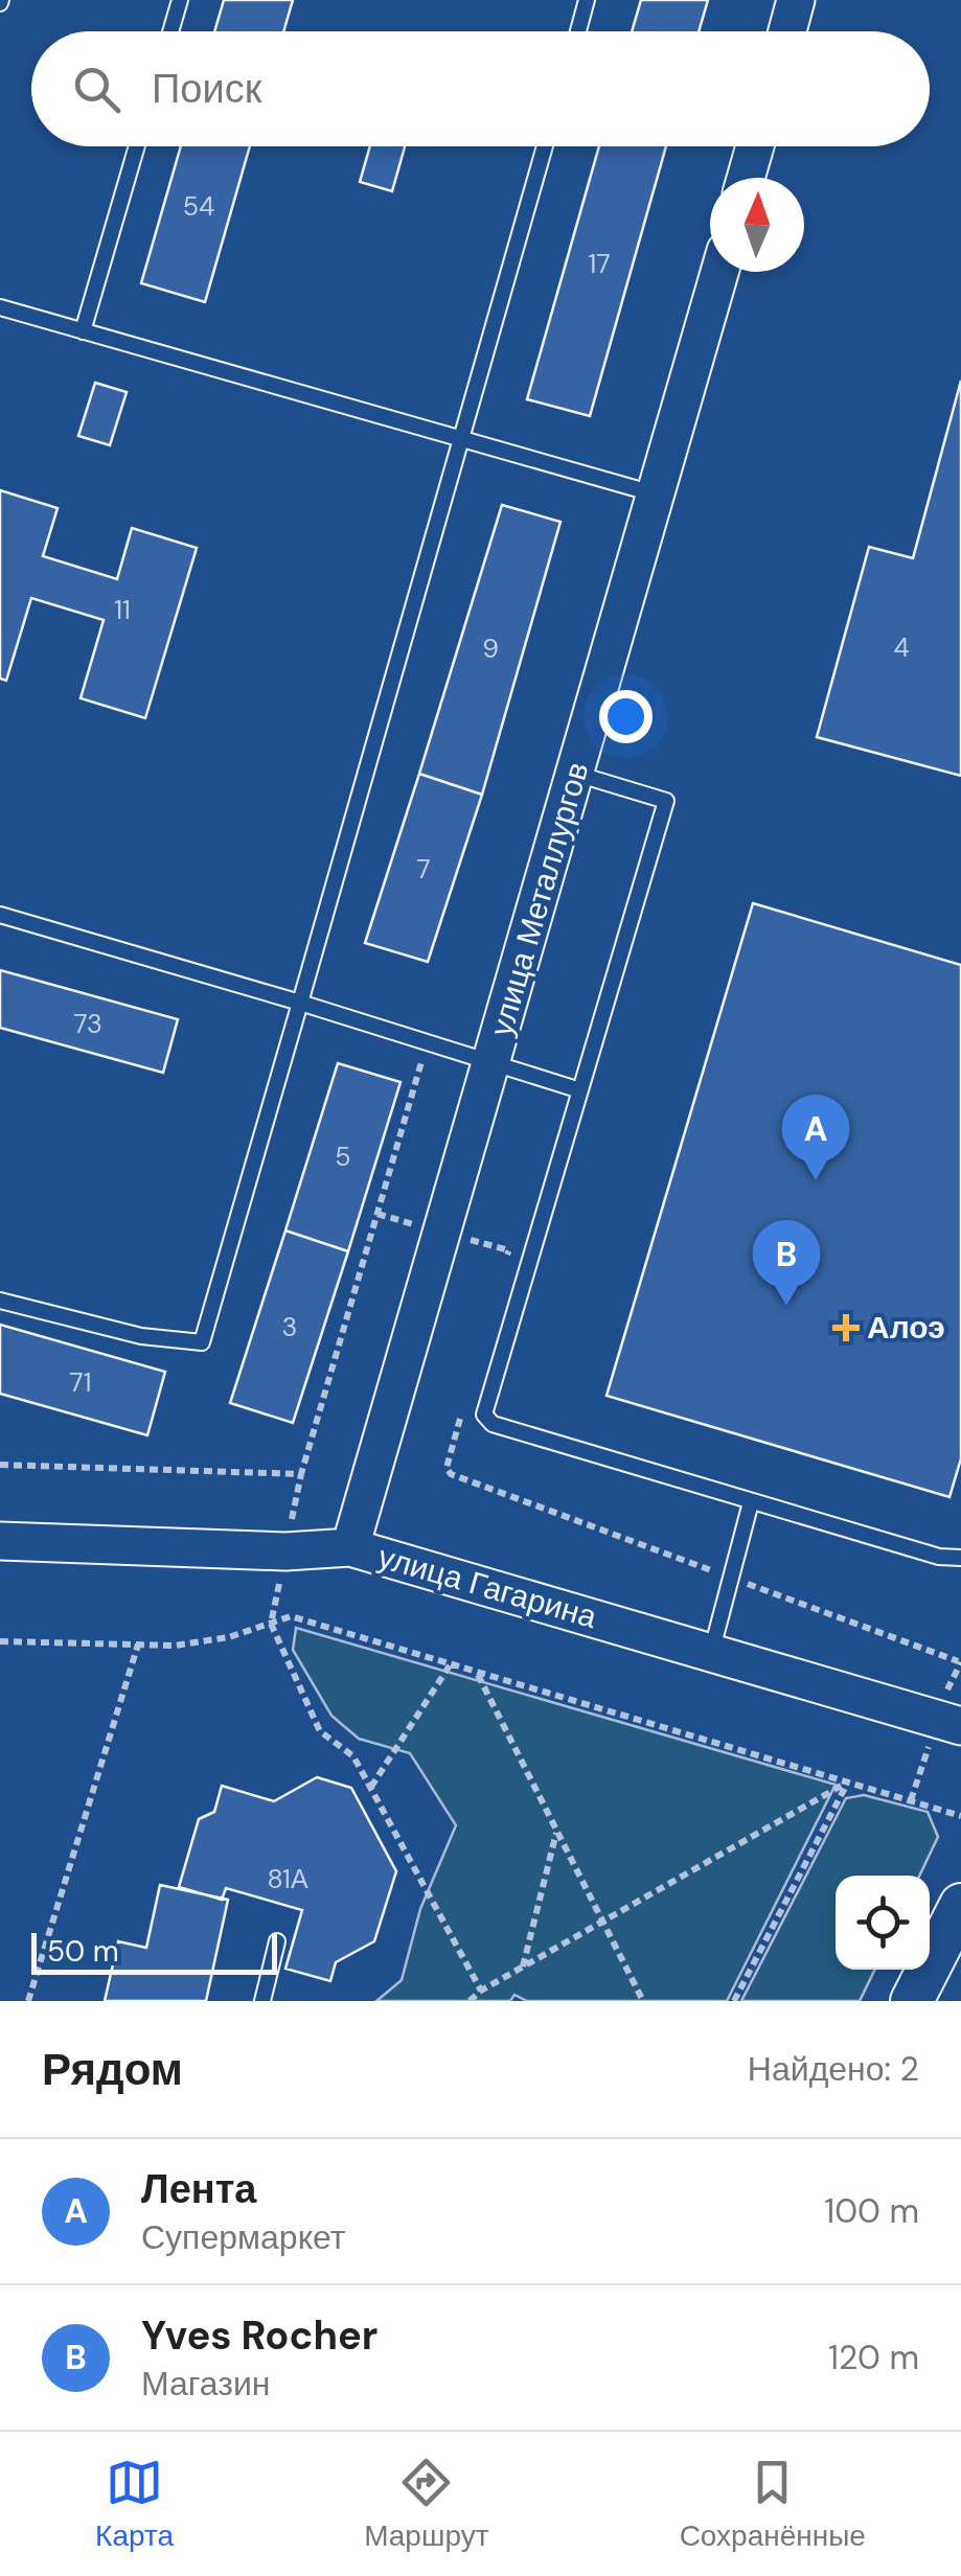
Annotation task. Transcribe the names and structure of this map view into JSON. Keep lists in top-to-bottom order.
{
  "streets": {
    "street": ["улица Металлургов", "улица Гагарина"]
  },
  "crossings": [
    ["улица Металлургов", "улица Гагарина"]
  ],
  "places": {
    "health": ["Алоэ"]
  },
  "house_numbers": [
    "54",
    "17",
    "11",
    "4",
    "9",
    "7",
    "73",
    "5",
    "3",
    "71",
    "81А"
  ],
  "scale_bar": "50 m",
  "north": "top",
  "page": {
    "search": "Поиск",
    "pins": ["A", "B"],
    "scale": "50 m",
    "heading": ["Рядом", "Найдено: 2"],
    "list": [
      {
        "mark": "A",
        "name": "Лента",
        "note": "Супермаркет",
        "value": "100 m"
      },
      {
        "mark": "B",
        "name": "Yves Rocher",
        "note": "Магазин",
        "value": "120 m"
      }
    ],
    "nav": ["Карта", "Маршрут", "Сохранённые"]
  }
}
